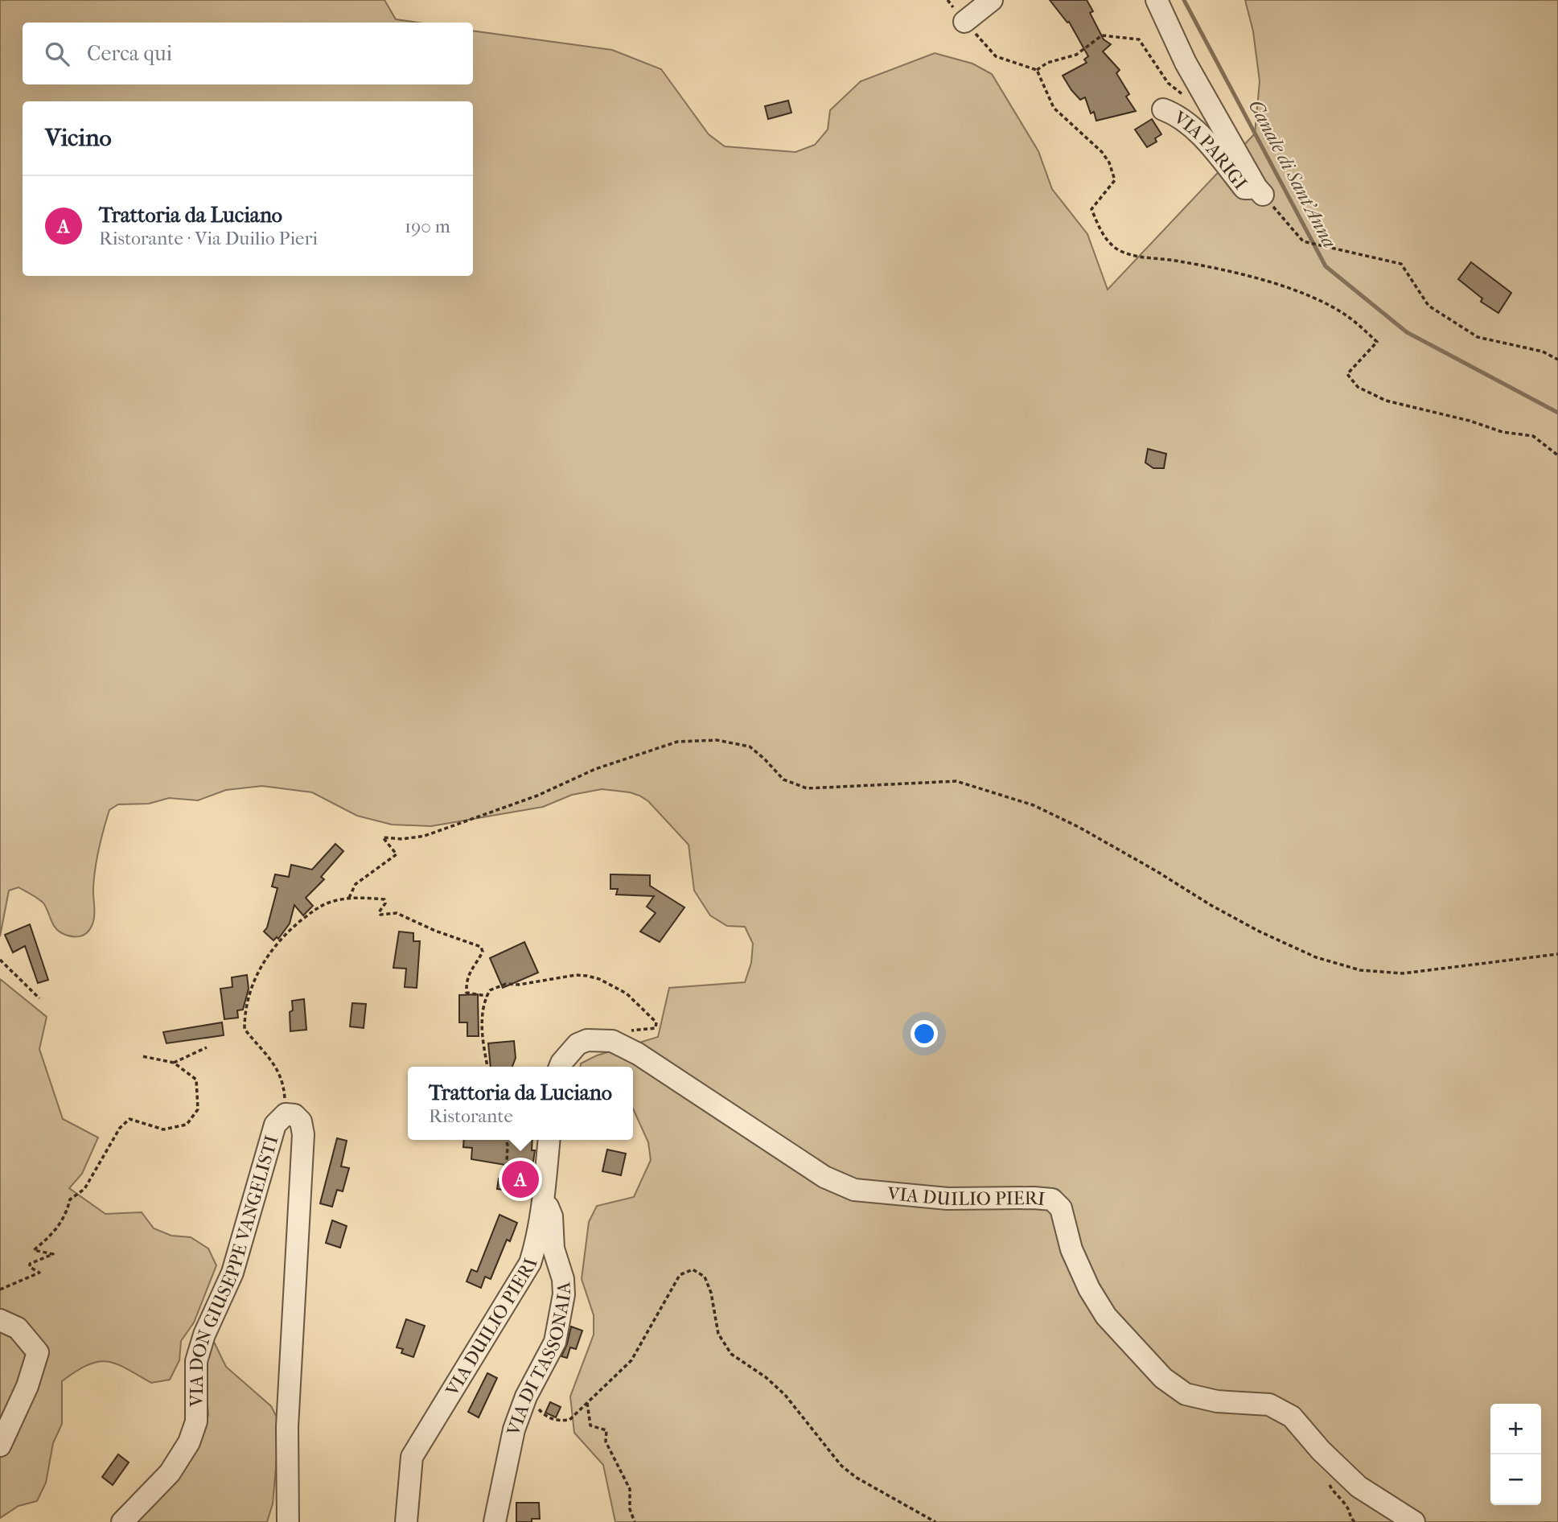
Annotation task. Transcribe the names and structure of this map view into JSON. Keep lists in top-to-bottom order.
{
  "streets": {
    "street": [
      "VIA PARIGI",
      "VIA DUILIO PIERI",
      "VIA DON GIUSEPPE VANGELISTI",
      "VIA DI TASSONAIA"
    ]
  },
  "crossings": [
    ["VIA DUILIO PIERI", "VIA DI TASSONAIA"]
  ],
  "water": ["Canale di Sant'Anna"],
  "page": {
    "search": "Cerca qui",
    "heading": "Vicino",
    "list": [
      {
        "mark": "A",
        "name": "Trattoria da Luciano",
        "note": "Ristorante · Via Duilio Pieri",
        "value": "190 m"
      }
    ],
    "popup": ["Trattoria da Luciano", "Ristorante"],
    "pins": "A",
    "map_buttons": ["+", "−"]
  }
}
